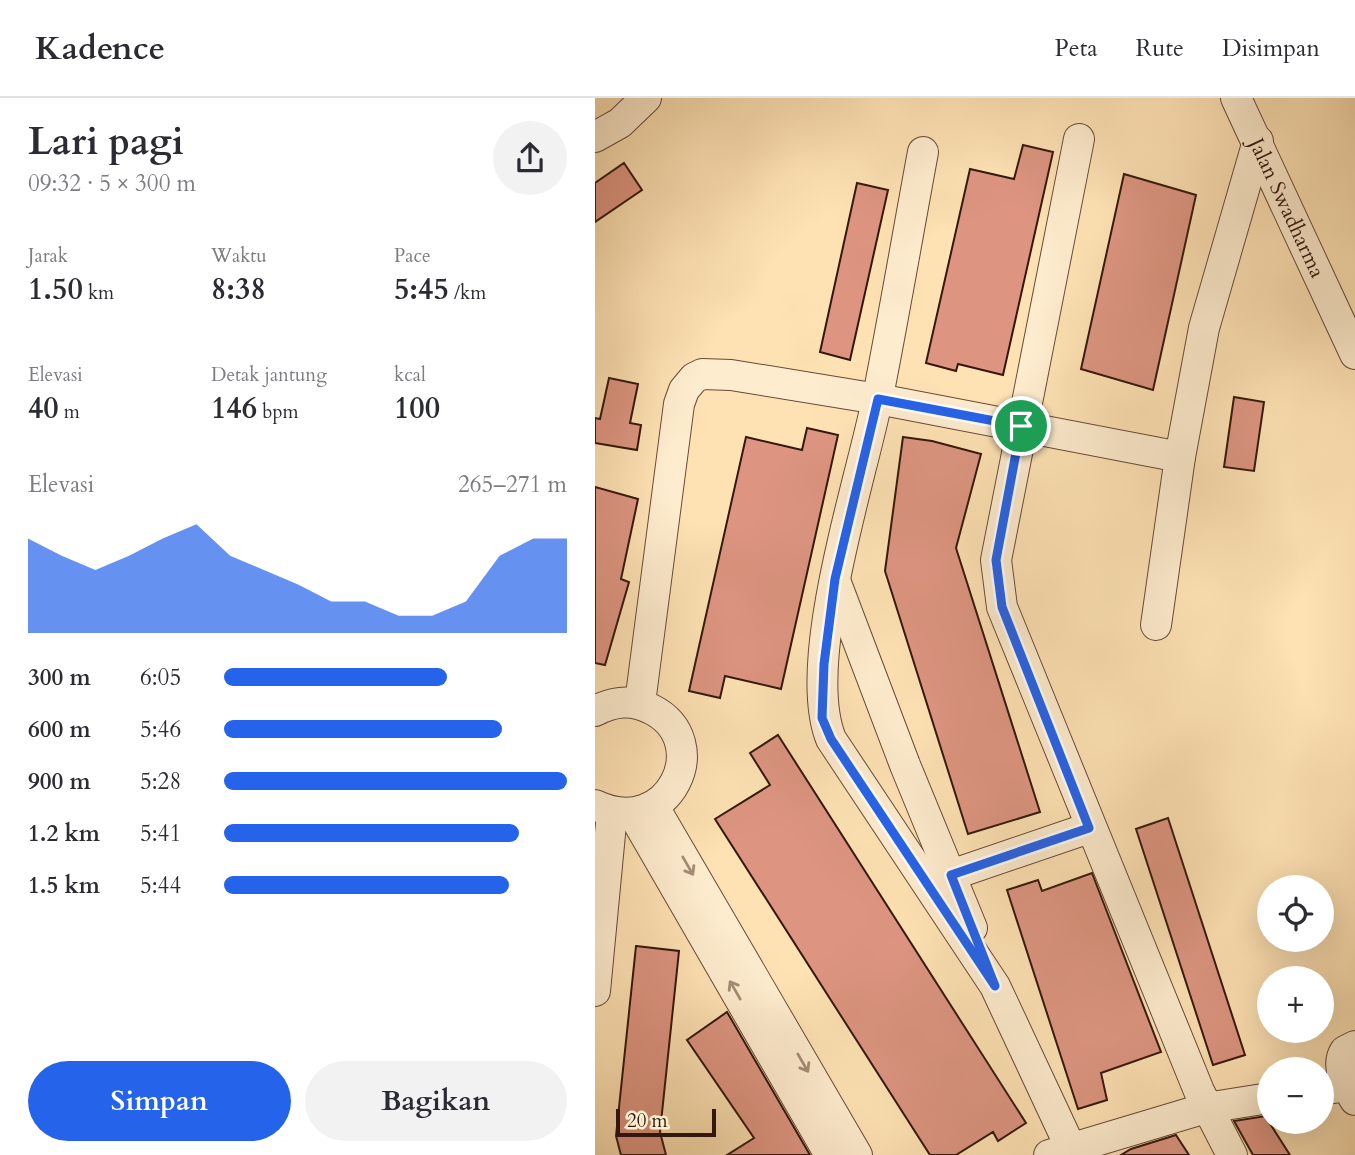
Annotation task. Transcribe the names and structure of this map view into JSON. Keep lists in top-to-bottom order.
{
  "streets": {
    "street": ["Jalan Swadharma"]
  },
  "scale_bar": "20 m",
  "page": {
    "header": "Kadence",
    "nav": ["Peta", "Rute", "Disimpan"],
    "heading": ["Lari pagi", "09:32 · 5 × 300 m"],
    "stats": [
      ["Jarak", "1.50 km"],
      ["Waktu", "8:38"],
      ["Pace", "5:45 /km"],
      ["Elevasi", "40 m"],
      ["Detak jantung", "146 bpm"],
      ["kcal", "100"]
    ],
    "chart": ["Elevasi", "265–271 m"],
    "list": [
      {
        "name": "300 m",
        "note": "6:05"
      },
      {
        "name": "600 m",
        "note": "5:46"
      },
      {
        "name": "900 m",
        "note": "5:28"
      },
      {
        "name": "1.2 km",
        "note": "5:41"
      },
      {
        "name": "1.5 km",
        "note": "5:44"
      }
    ],
    "map_buttons": ["+", "−"],
    "buttons": ["Simpan", "Bagikan"],
    "scale": "20 m"
  }
}
